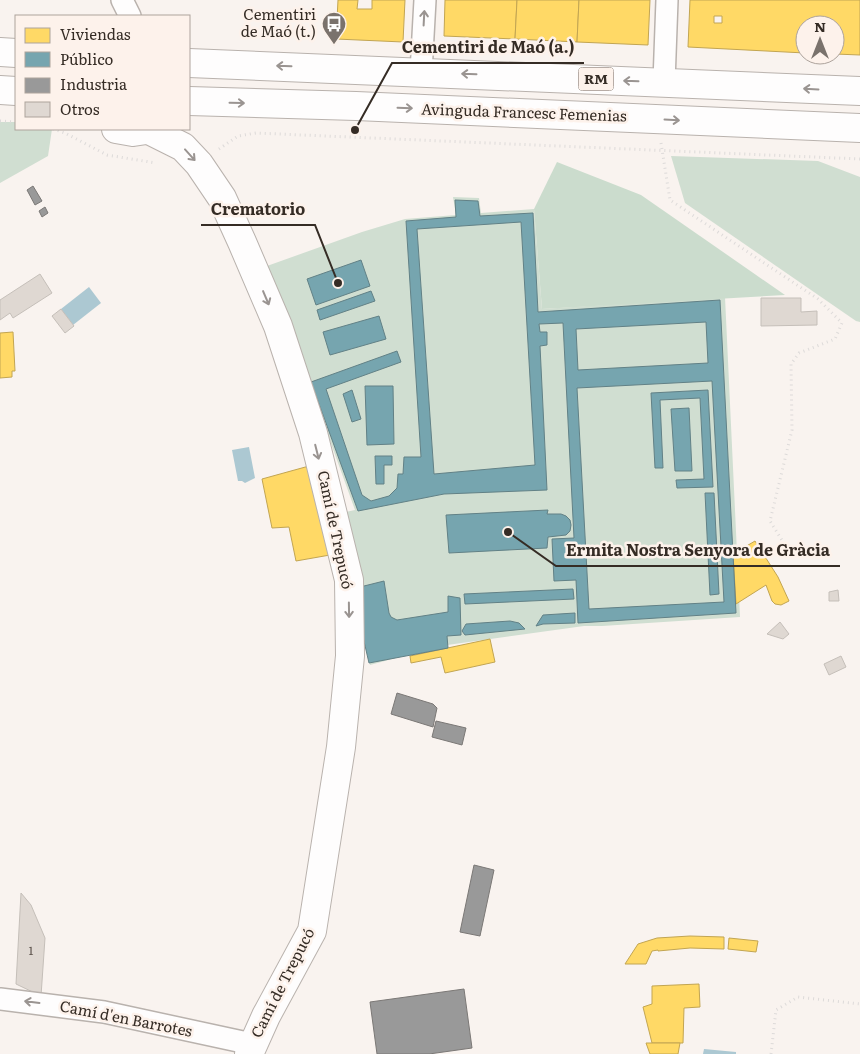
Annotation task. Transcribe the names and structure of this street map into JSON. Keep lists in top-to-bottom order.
{
  "streets": {
    "main road": ["RM", "Avinguda Francesc Femenias", "Camí de Trepucó"],
    "street": ["Camí d'en Barrotes"]
  },
  "crossings": [
    ["Camí de Trepucó", "Camí d'en Barrotes"]
  ],
  "one_way": ["Camí de Trepucó", "Camí d'en Barrotes"],
  "places": {
    "bus stop": ["Cementiri de Maó (t.)"],
    "other": ["Cementiri de Maó (a.)", "Crematorio", "Ermita Nostra Senyora de Gràcia"]
  },
  "house_numbers": ["1"],
  "legend": [
    "Viviendas",
    "Público",
    "Industria",
    "Otros"
  ],
  "north": "top"
}
